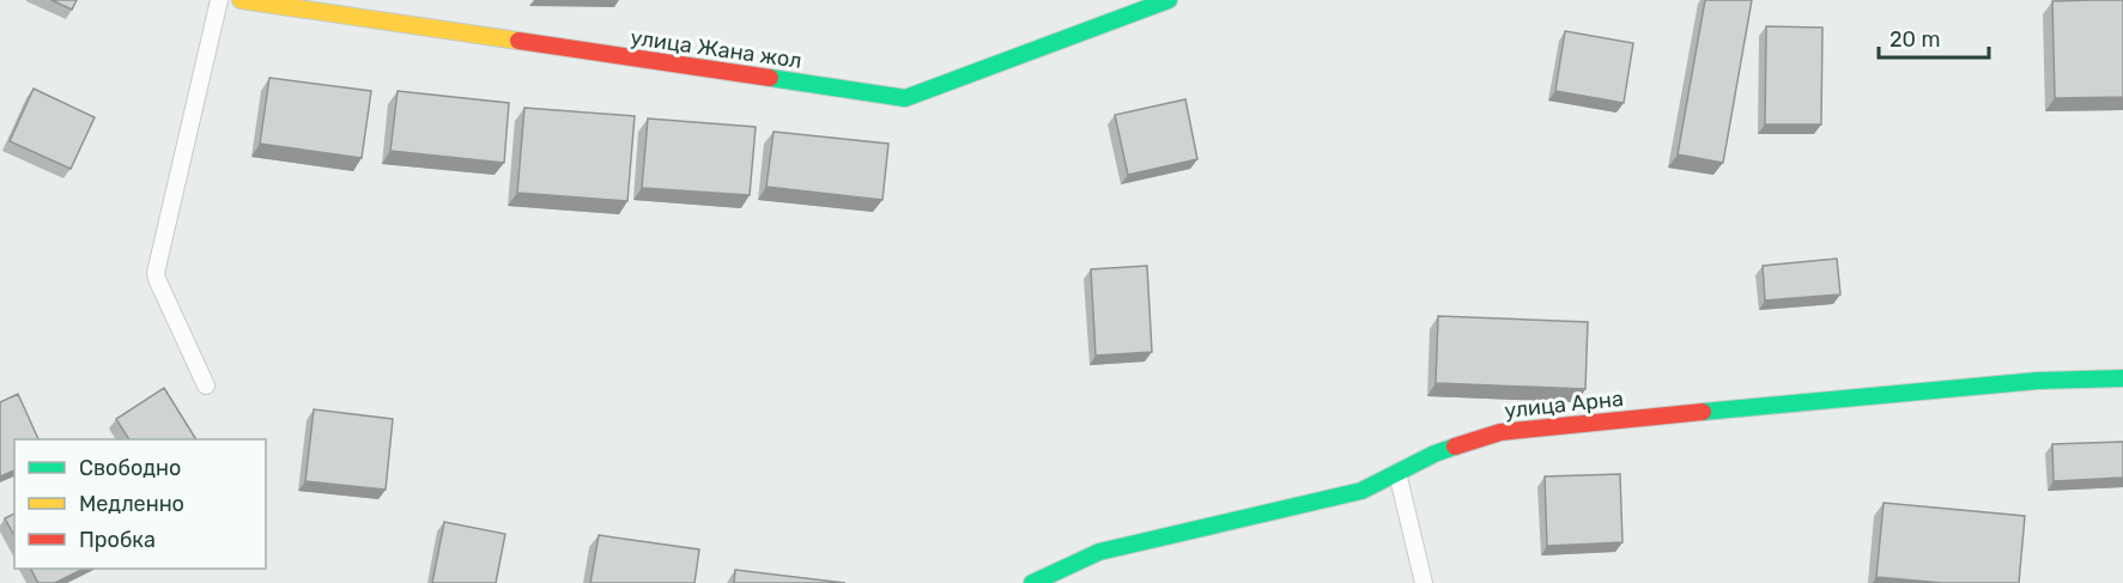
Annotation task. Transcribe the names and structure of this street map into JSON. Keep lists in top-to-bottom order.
{
  "streets": {
    "street": ["улица Жана жол", "улица Арна"]
  },
  "legend": ["Свободно", "Медленно", "Пробка"],
  "scale_bar": "20 m"
}
